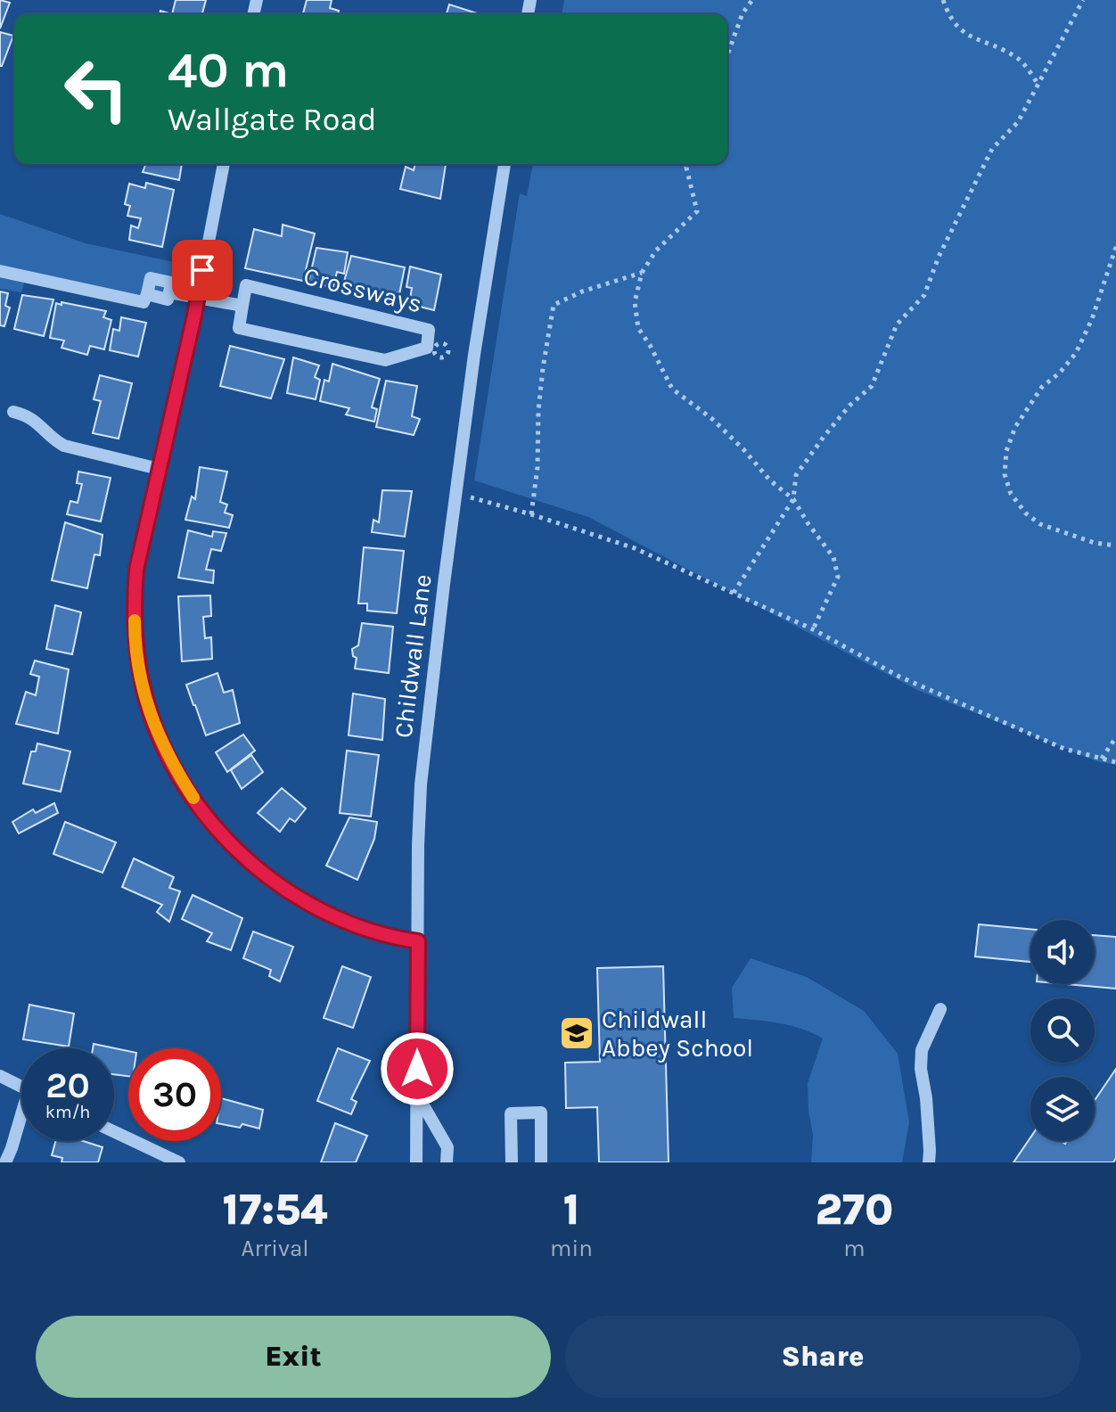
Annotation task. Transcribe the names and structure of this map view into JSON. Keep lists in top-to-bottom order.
{
  "streets": {
    "street": ["Crossways", "Childwall Lane"]
  },
  "places": {
    "school or university": ["Childwall Abbey School"]
  },
  "page": {
    "turn": ["40 m", "Wallgate Road"],
    "speed": "20 km/h",
    "limit": "30",
    "eta": [
      "17:54",
      "Arrival",
      "1",
      "min",
      "270",
      "m"
    ],
    "buttons": ["Exit", "Share"]
  }
}
